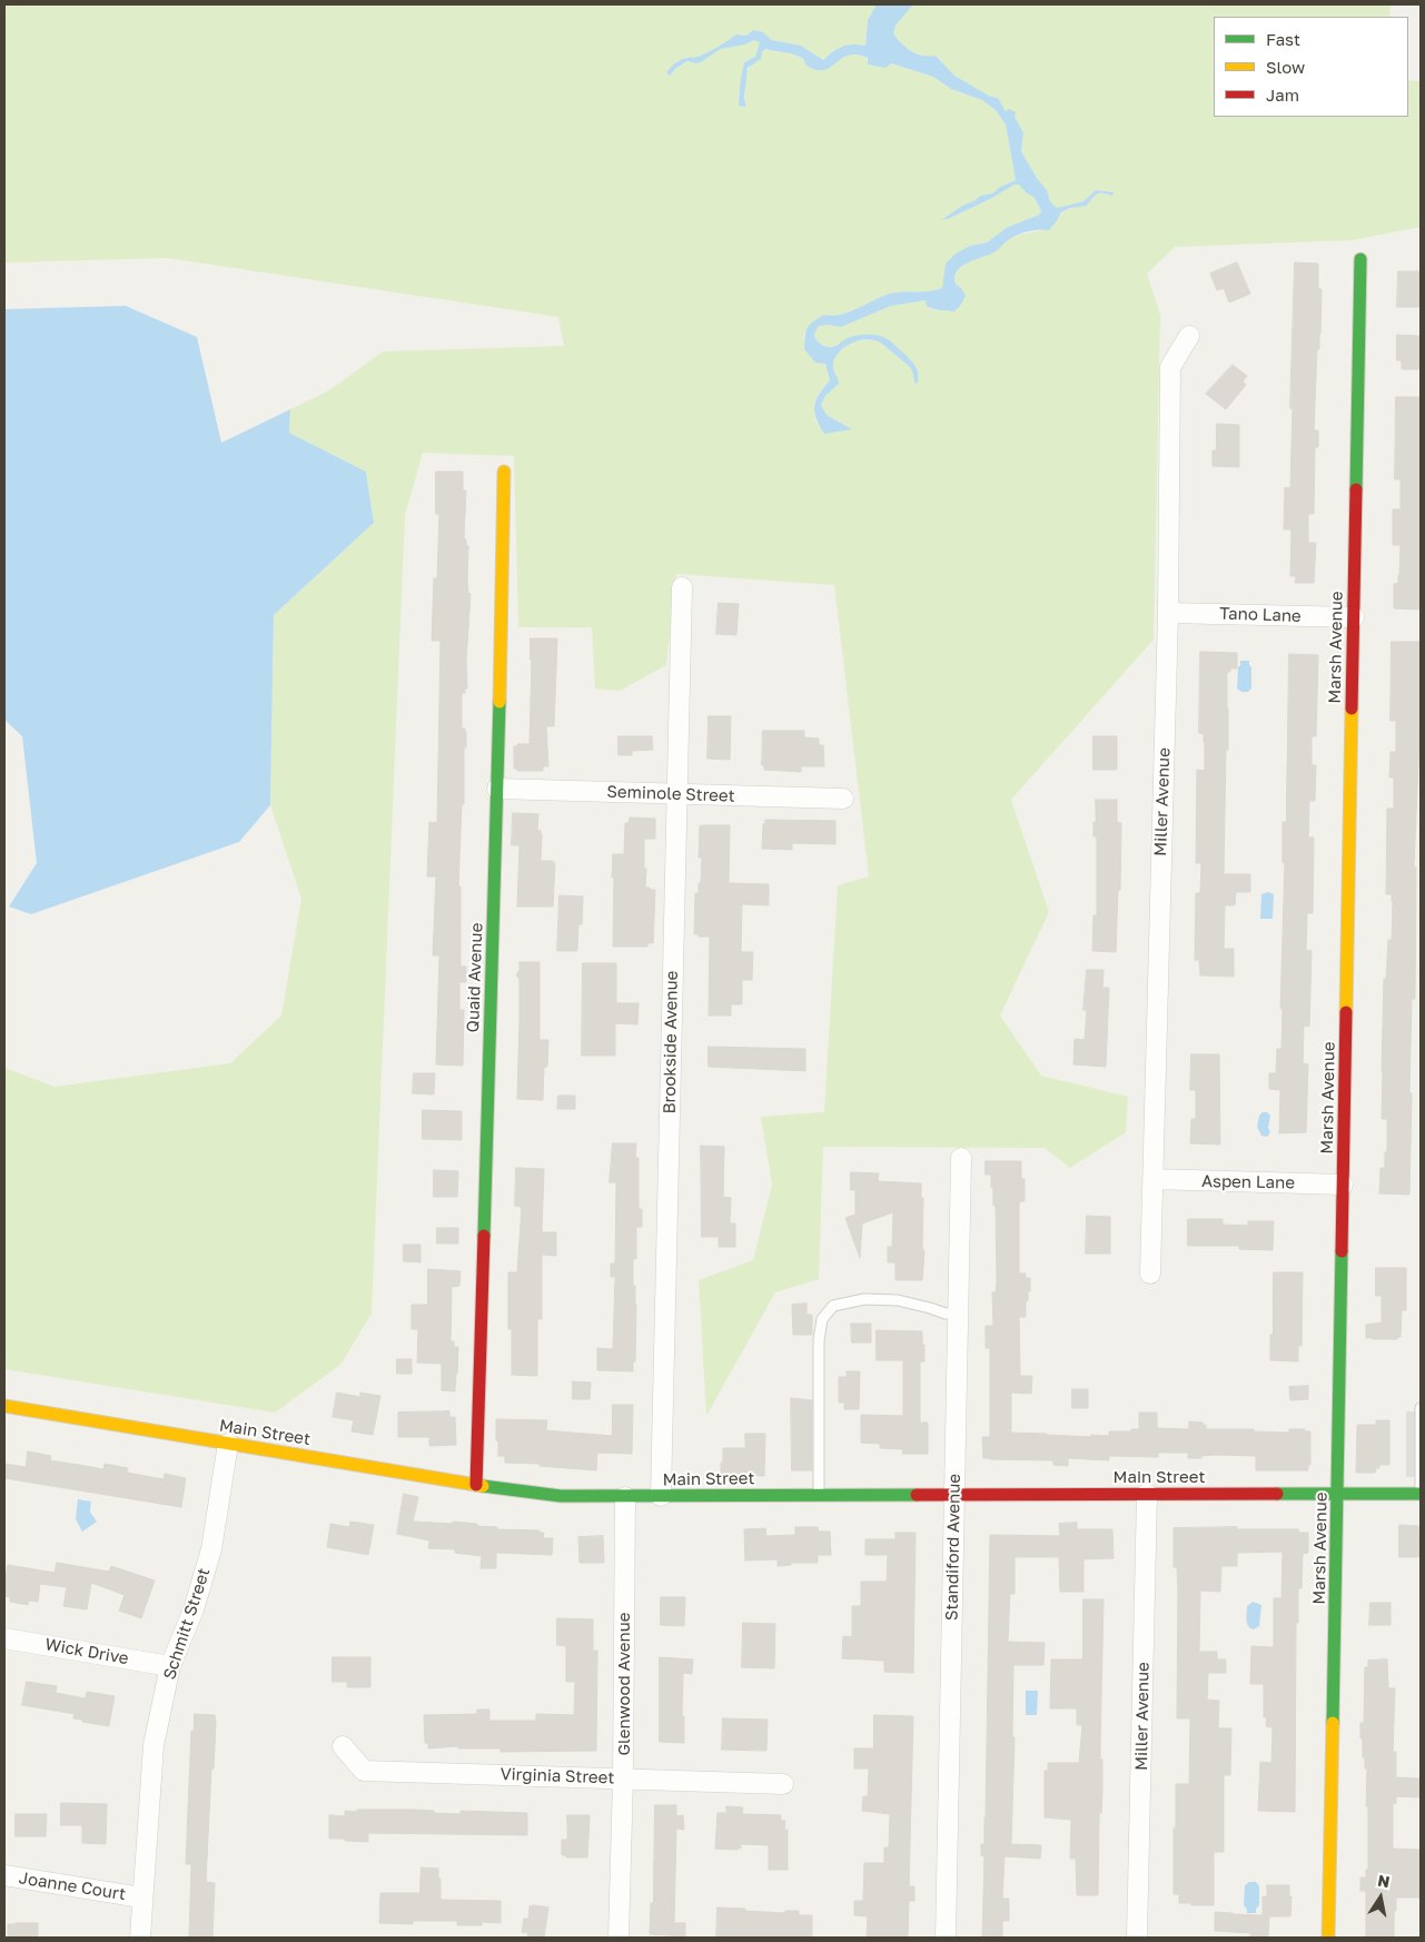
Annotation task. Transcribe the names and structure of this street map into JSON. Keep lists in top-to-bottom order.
{
  "streets": {
    "street": [
      "Tano Lane",
      "Marsh Avenue",
      "Seminole Street",
      "Miller Avenue",
      "Quaid Avenue",
      "Brookside Avenue",
      "Aspen Lane",
      "Main Street",
      "Standiford Avenue",
      "Schmitt Street",
      "Wick Drive",
      "Glenwood Avenue",
      "Virginia Street",
      "Joanne Court"
    ]
  },
  "crossings": [
    ["Tano Lane", "Marsh Avenue"],
    ["Tano Lane", "Miller Avenue"],
    ["Marsh Avenue", "Aspen Lane"],
    ["Marsh Avenue", "Main Street"],
    ["Seminole Street", "Quaid Avenue"],
    ["Seminole Street", "Brookside Avenue"],
    ["Miller Avenue", "Aspen Lane"],
    ["Miller Avenue", "Main Street"],
    ["Quaid Avenue", "Main Street"],
    ["Brookside Avenue", "Main Street"],
    ["Main Street", "Standiford Avenue"],
    ["Main Street", "Schmitt Street"],
    ["Main Street", "Glenwood Avenue"],
    ["Schmitt Street", "Wick Drive"],
    ["Schmitt Street", "Joanne Court"],
    ["Glenwood Avenue", "Virginia Street"]
  ],
  "legend": ["Fast", "Slow", "Jam"],
  "north": "top"
}
